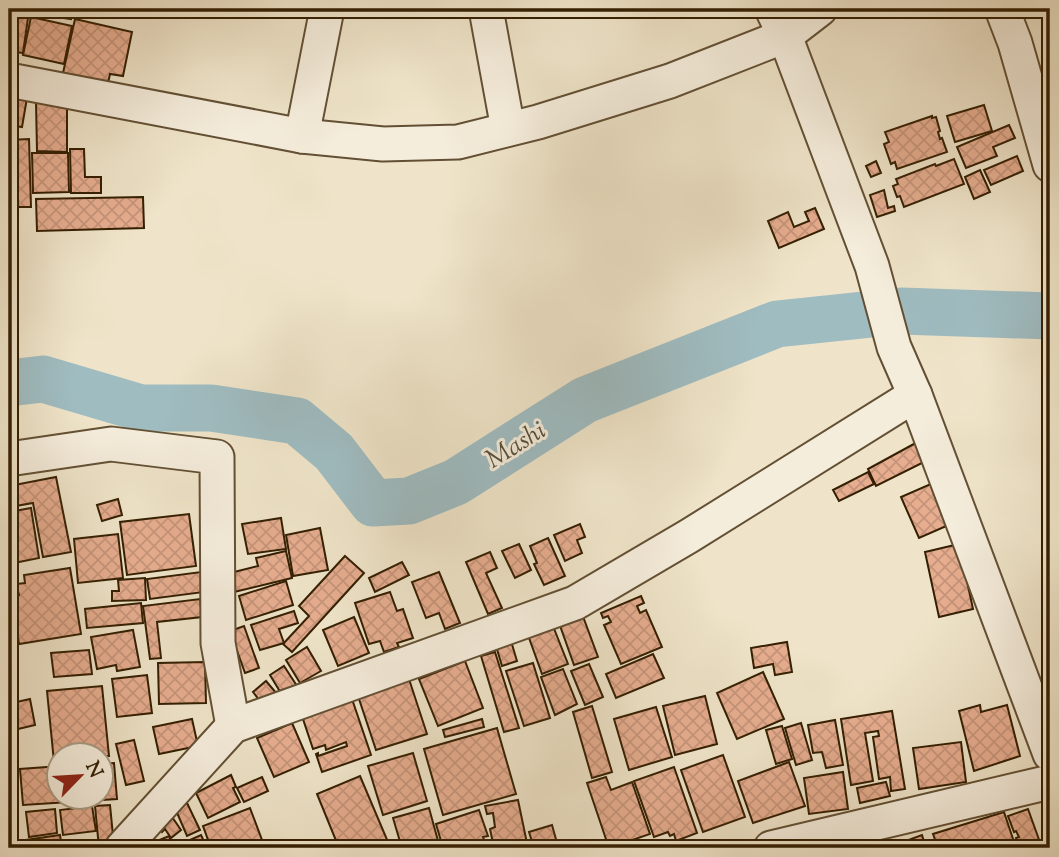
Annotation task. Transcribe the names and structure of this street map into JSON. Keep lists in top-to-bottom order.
{
  "water": ["Mashi"],
  "north": "top right"
}
